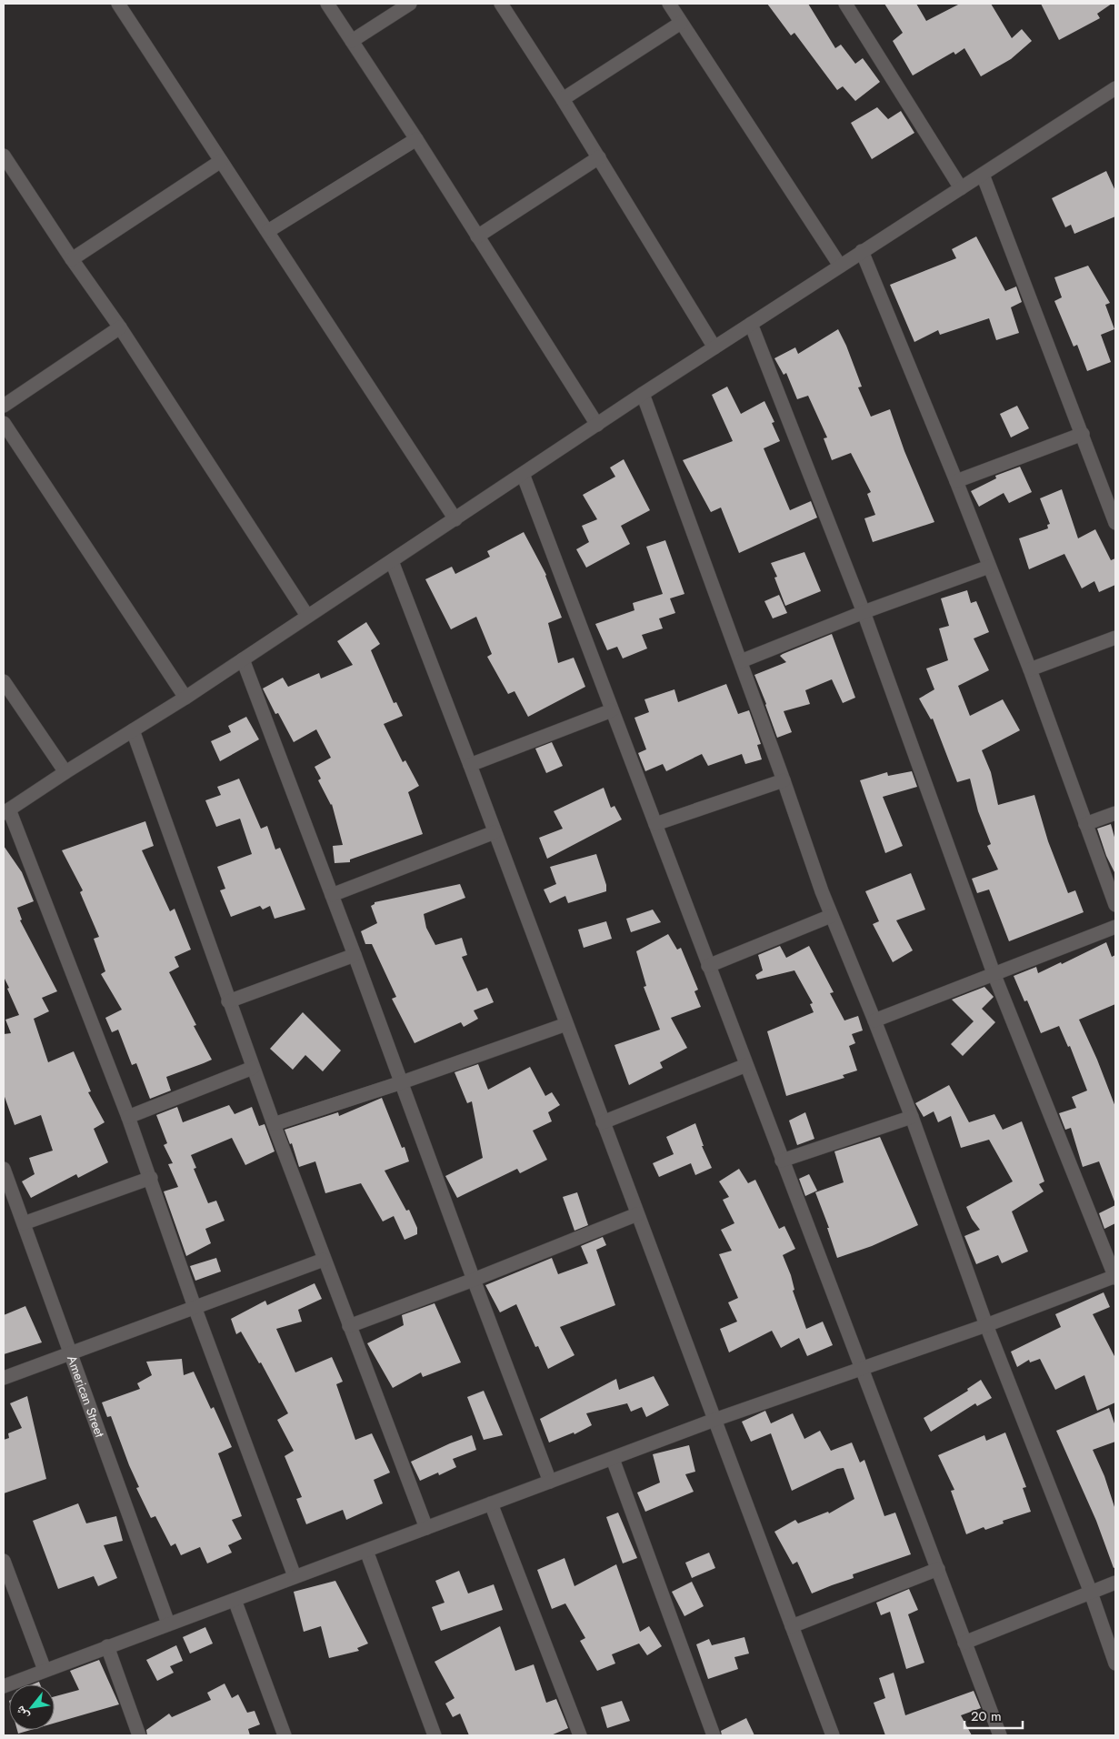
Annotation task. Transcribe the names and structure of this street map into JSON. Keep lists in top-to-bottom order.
{
  "streets": {
    "street": ["American Street"]
  },
  "scale_bar": "20 m",
  "north": "bottom left"
}
